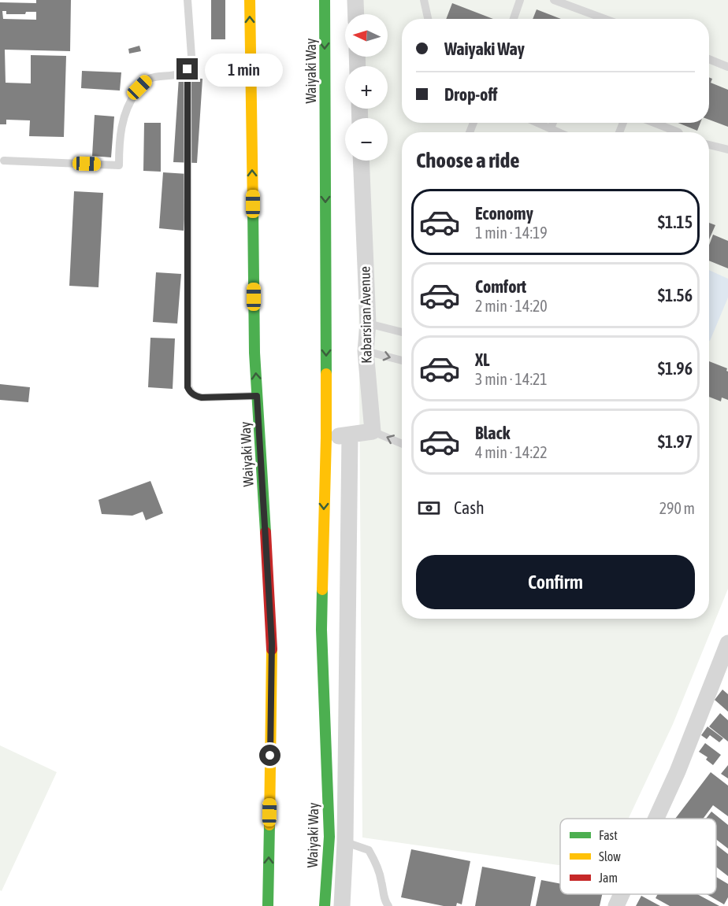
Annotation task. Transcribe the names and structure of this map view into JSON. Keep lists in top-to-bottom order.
{
  "streets": {
    "highway": ["Waiyaki Way"],
    "street": ["Kabarsiran Avenue"]
  },
  "legend": ["Fast", "Slow", "Jam"],
  "north": "left",
  "page": {
    "map_buttons": ["+", "−"],
    "banner": ["Waiyaki Way", "Drop-off"],
    "bubble": "1 min",
    "heading": "Choose a ride",
    "list": [
      {
        "name": "Economy",
        "note": "1 min · 14:19",
        "value": "$1.15"
      },
      {
        "name": "Comfort",
        "note": "2 min · 14:20",
        "value": "$1.56"
      },
      {
        "name": "XL",
        "note": "3 min · 14:21",
        "value": "$1.96"
      },
      {
        "name": "Black",
        "note": "4 min · 14:22",
        "value": "$1.97"
      }
    ],
    "pay": ["Cash", "290 m"],
    "buttons": "Confirm"
  }
}
